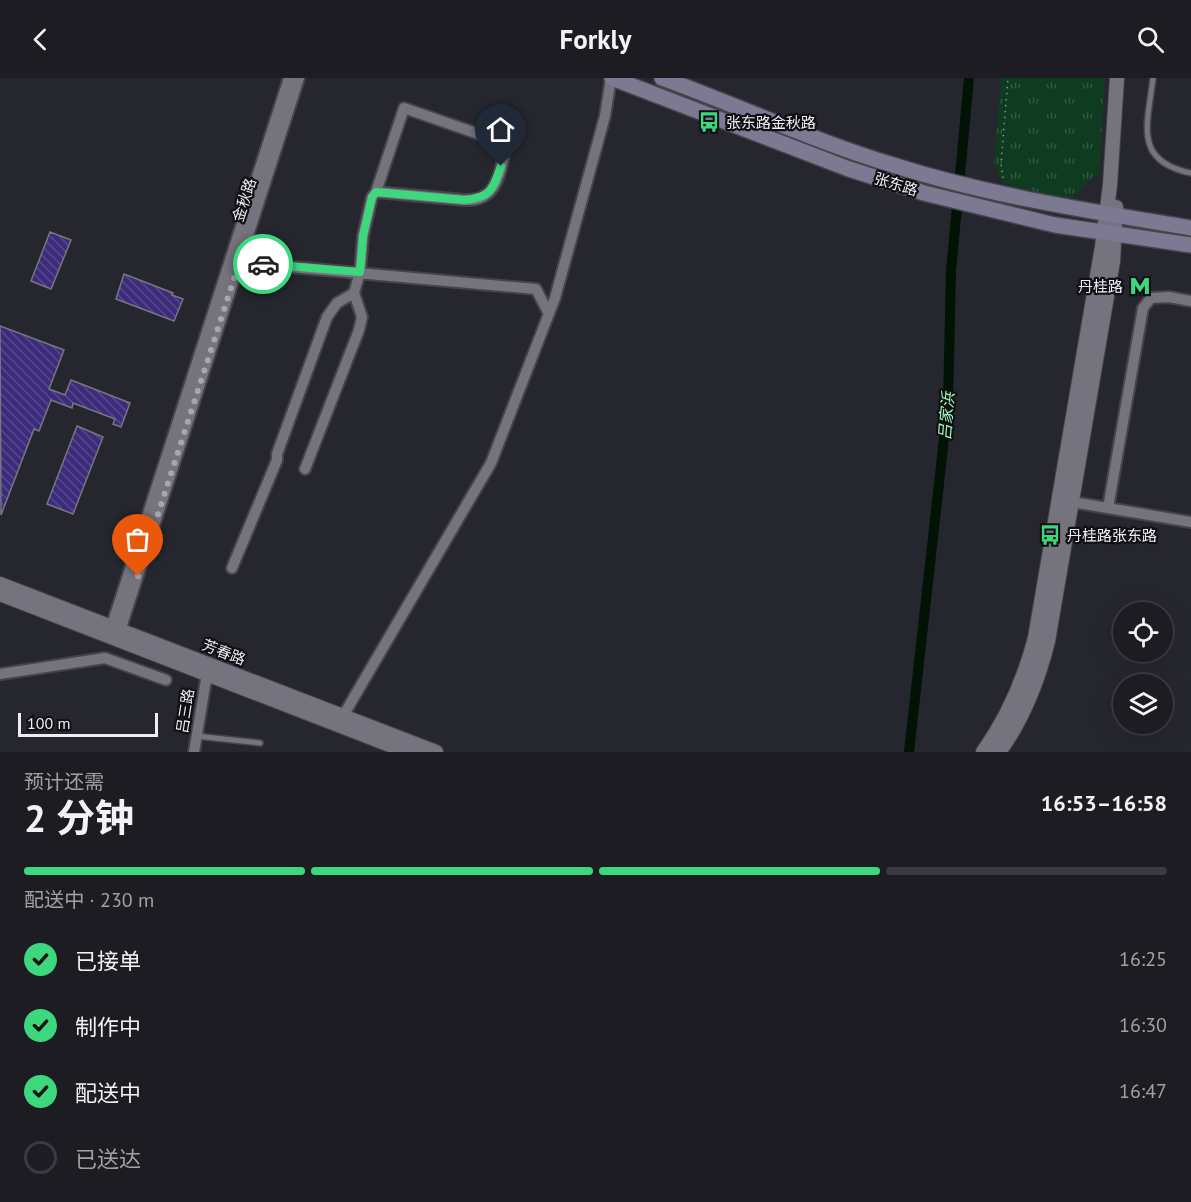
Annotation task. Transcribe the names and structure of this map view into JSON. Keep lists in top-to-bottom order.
{
  "streets": {
    "main road": ["张东路"],
    "street": ["金秋路", "芳春路", "吕三路"]
  },
  "crossings": [
    ["金秋路", "芳春路"],
    ["芳春路", "吕三路"]
  ],
  "water": ["吕家浜"],
  "places": {
    "bus stop": ["张东路金秋路", "丹桂路张东路"],
    "metro station": ["丹桂路"]
  },
  "scale_bar": "100 m",
  "page": {
    "header": "Forkly",
    "scale": "100 m",
    "heading": ["2 分钟", "预计还需", "16:53–16:58"],
    "bar": "配送中 · 230 m",
    "list": [
      ["已接单", "16:25"],
      ["制作中", "16:30"],
      ["配送中", "16:47"],
      "已送达"
    ]
  }
}
